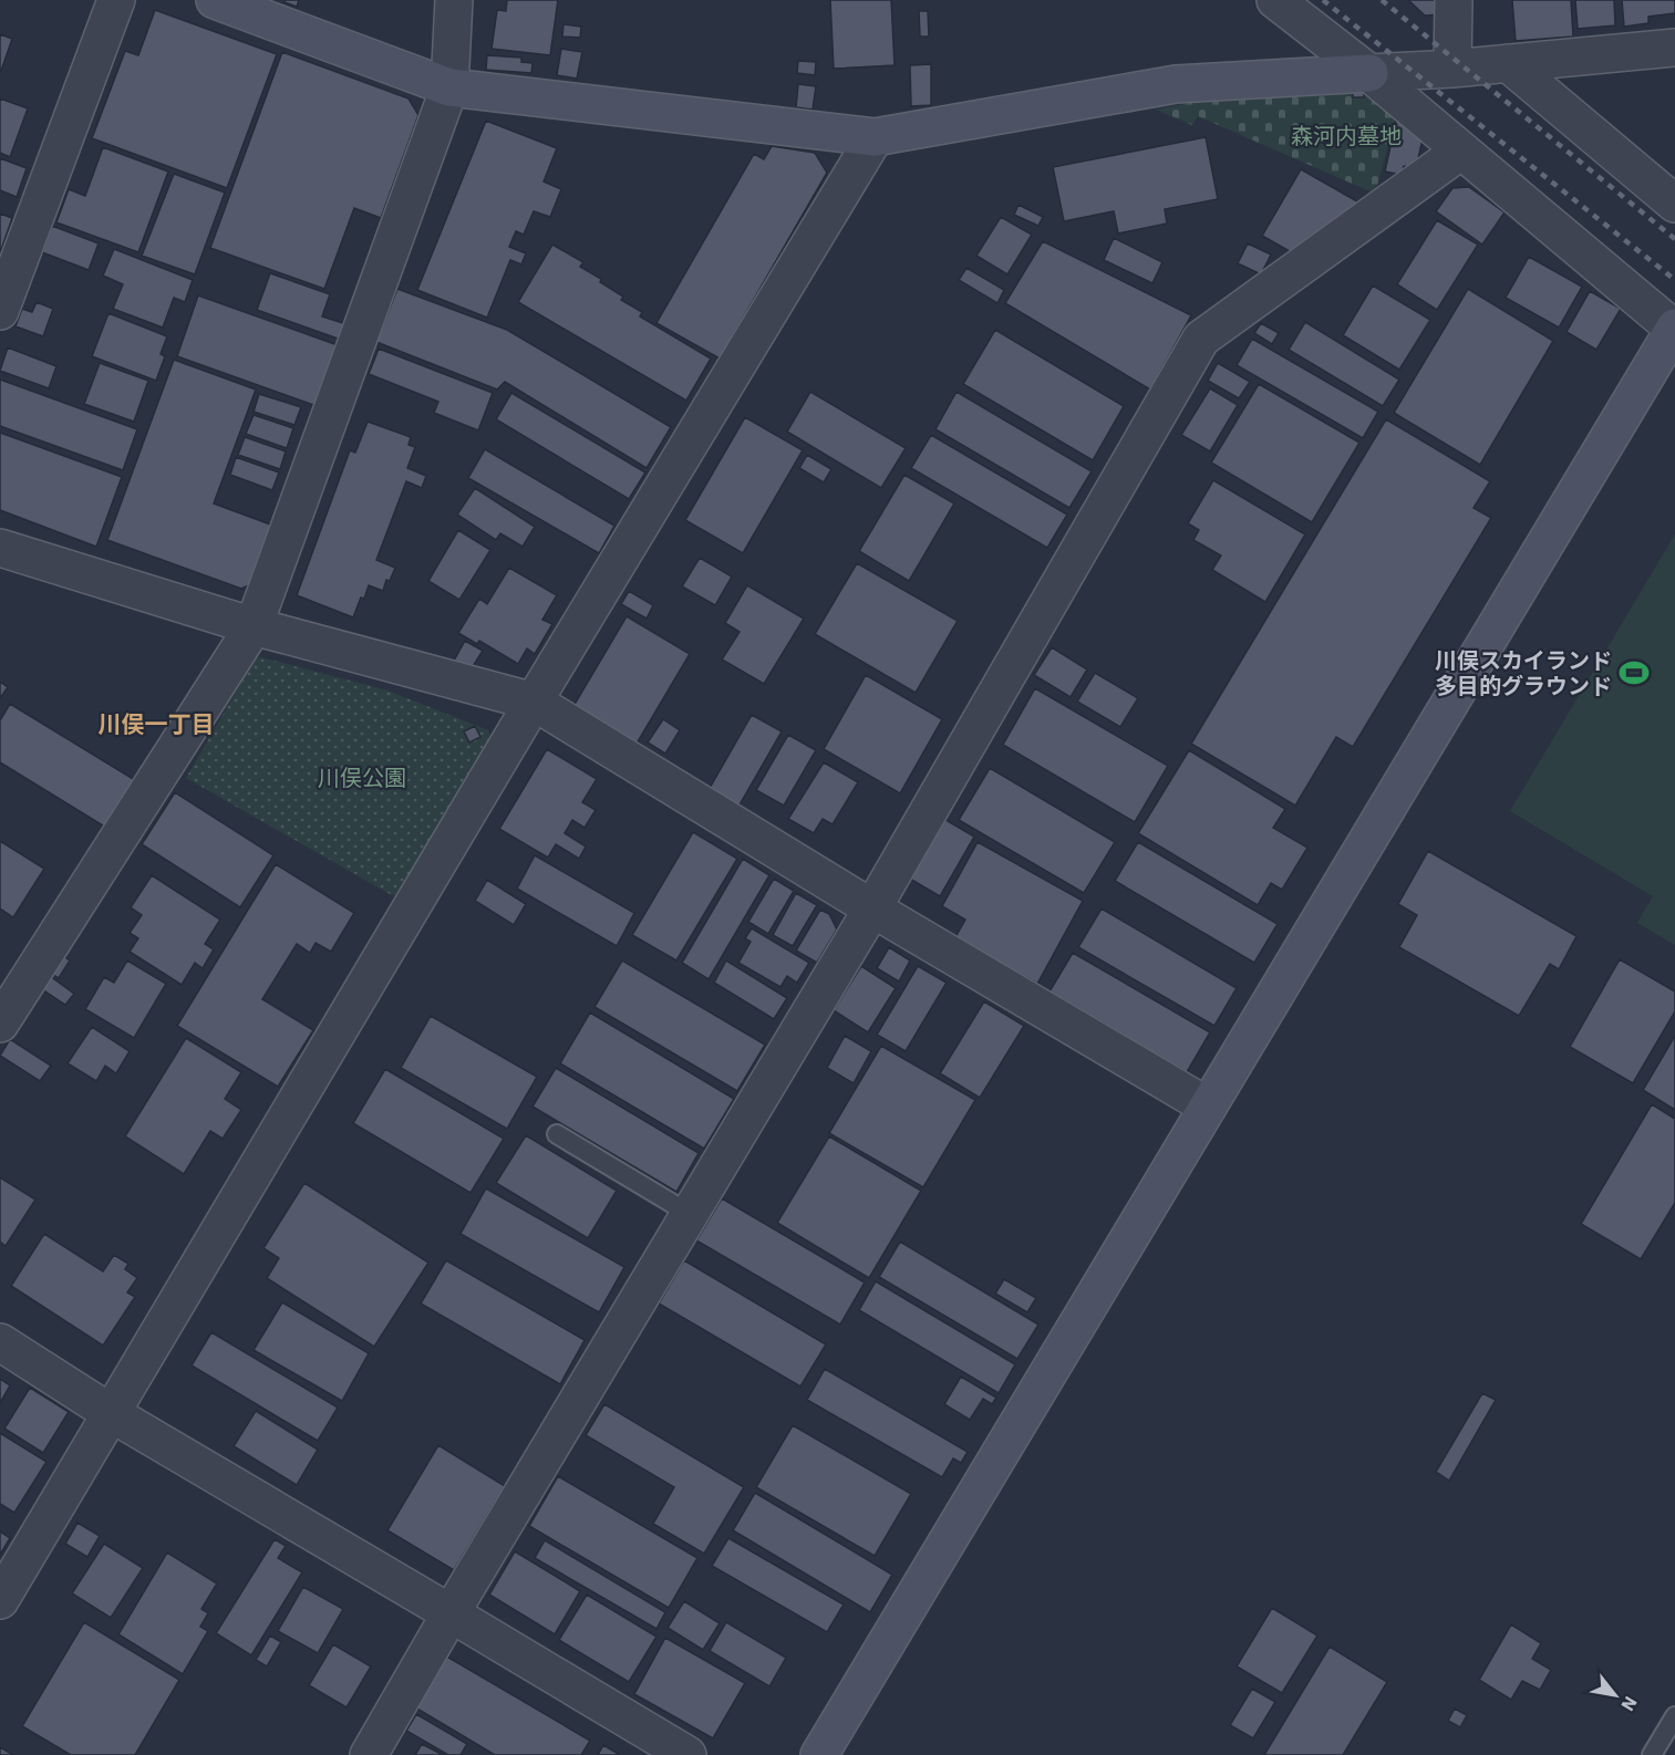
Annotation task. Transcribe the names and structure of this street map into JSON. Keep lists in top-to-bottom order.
{
  "districts": ["川俣一丁目"],
  "parks": ["森河内墓地", "川俣公園"],
  "places": {
    "sports": ["川俣スカイランド 多目的グラウンド"]
  },
  "north": "bottom right"
}
